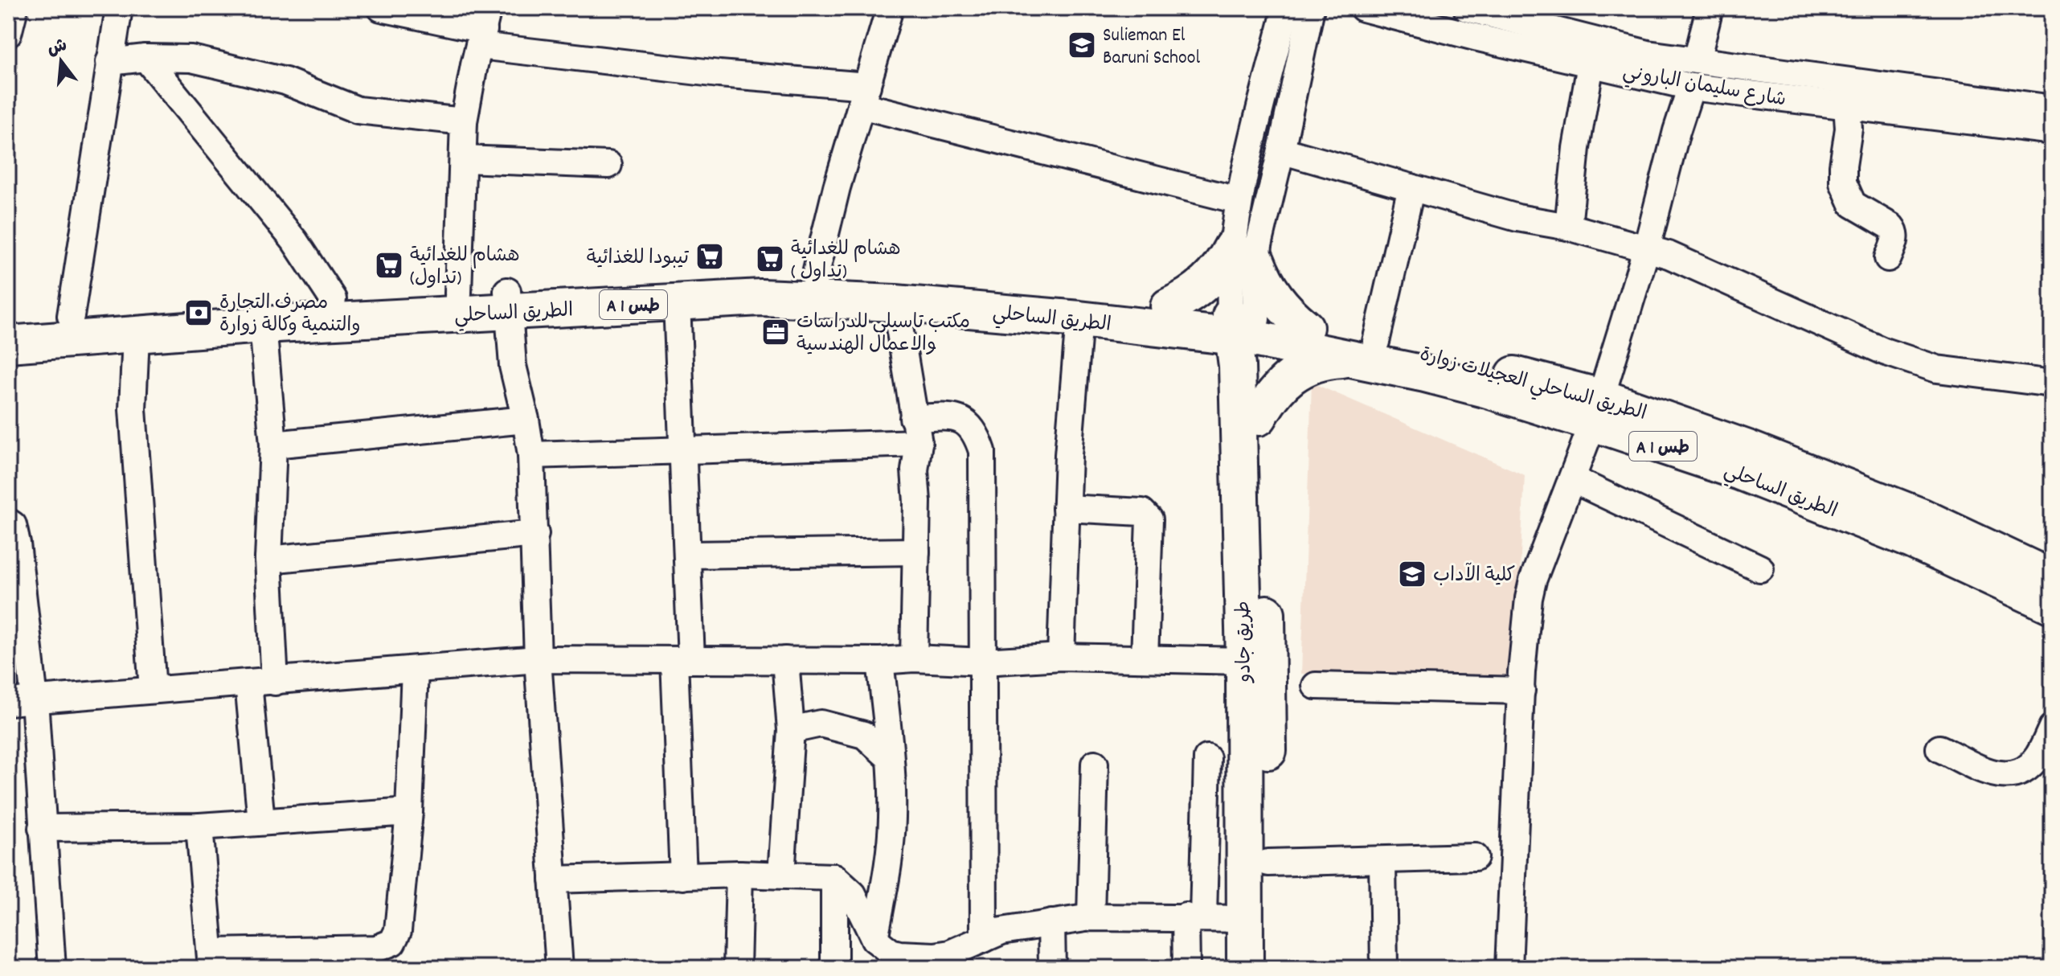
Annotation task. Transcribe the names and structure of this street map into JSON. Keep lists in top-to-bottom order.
{
  "streets": {
    "highway": [
      "A 1 طس",
      "الطريق الساحلي",
      "الطريق الساحلي العجيلات زوارة",
      "طريق جادو"
    ],
    "street": ["شارع سليمان الباروني"]
  },
  "crossings": [
    ["A 1 طس", "الطريق الساحلي"],
    ["A 1 طس", "طريق جادو"],
    ["الطريق الساحلي", "الطريق الساحلي العجيلات زوارة"],
    ["الطريق الساحلي", "طريق جادو"]
  ],
  "places": {
    "school or university": ["Sulieman El Baruni School", "كلية الآداب"],
    "supermarket": ["تيبودا للغذائية", "هشام للغدائية ( تداول)", "هشام للغدائية (تداول)"],
    "bank": ["مصرف التجارة والتنمية وكالة زوارة"],
    "office": ["مكتب تاسيلي للدراسات والاعمال الهندسية"]
  },
  "north": "top"
}
